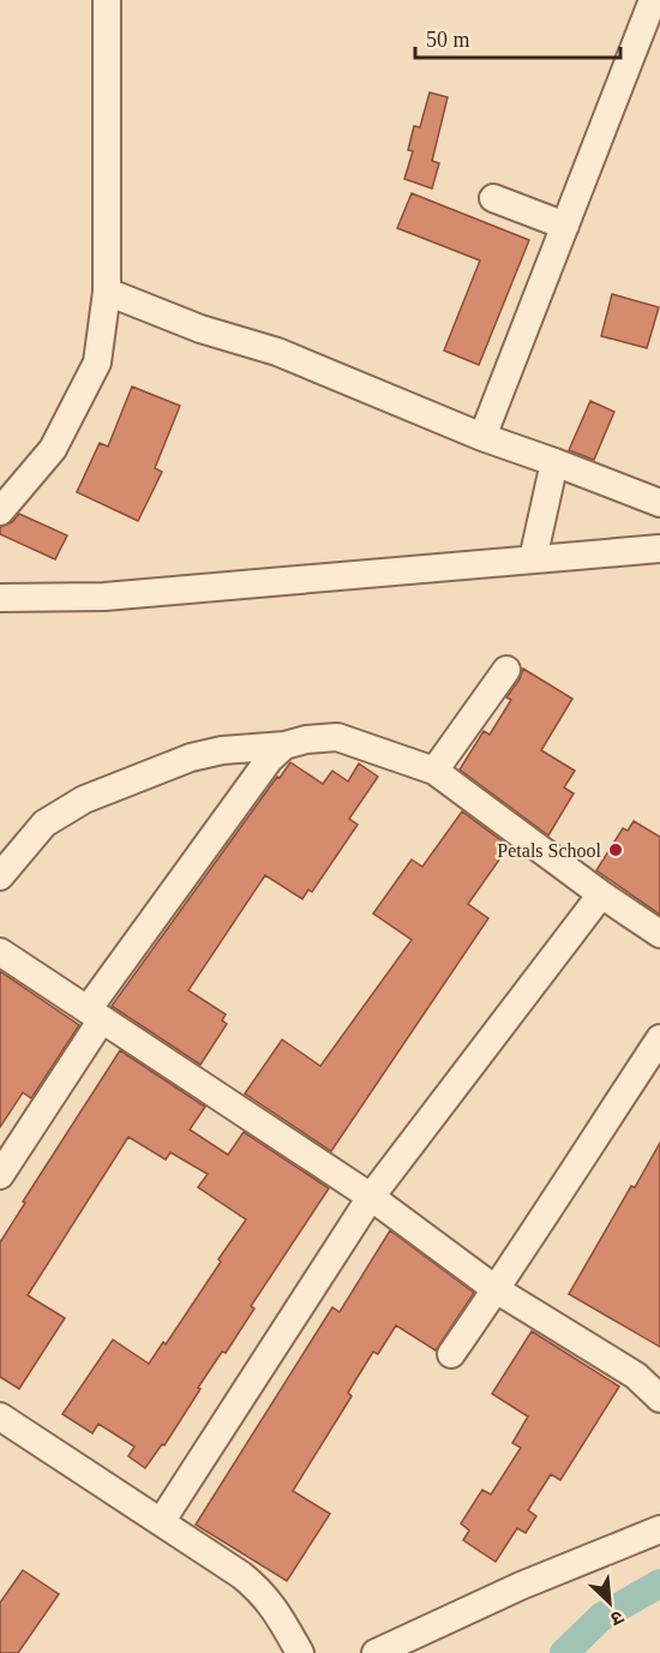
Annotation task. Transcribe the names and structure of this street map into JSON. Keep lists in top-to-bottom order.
{
  "places": ["Petals School"],
  "scale_bar": "50 m",
  "north": "bottom right"
}
